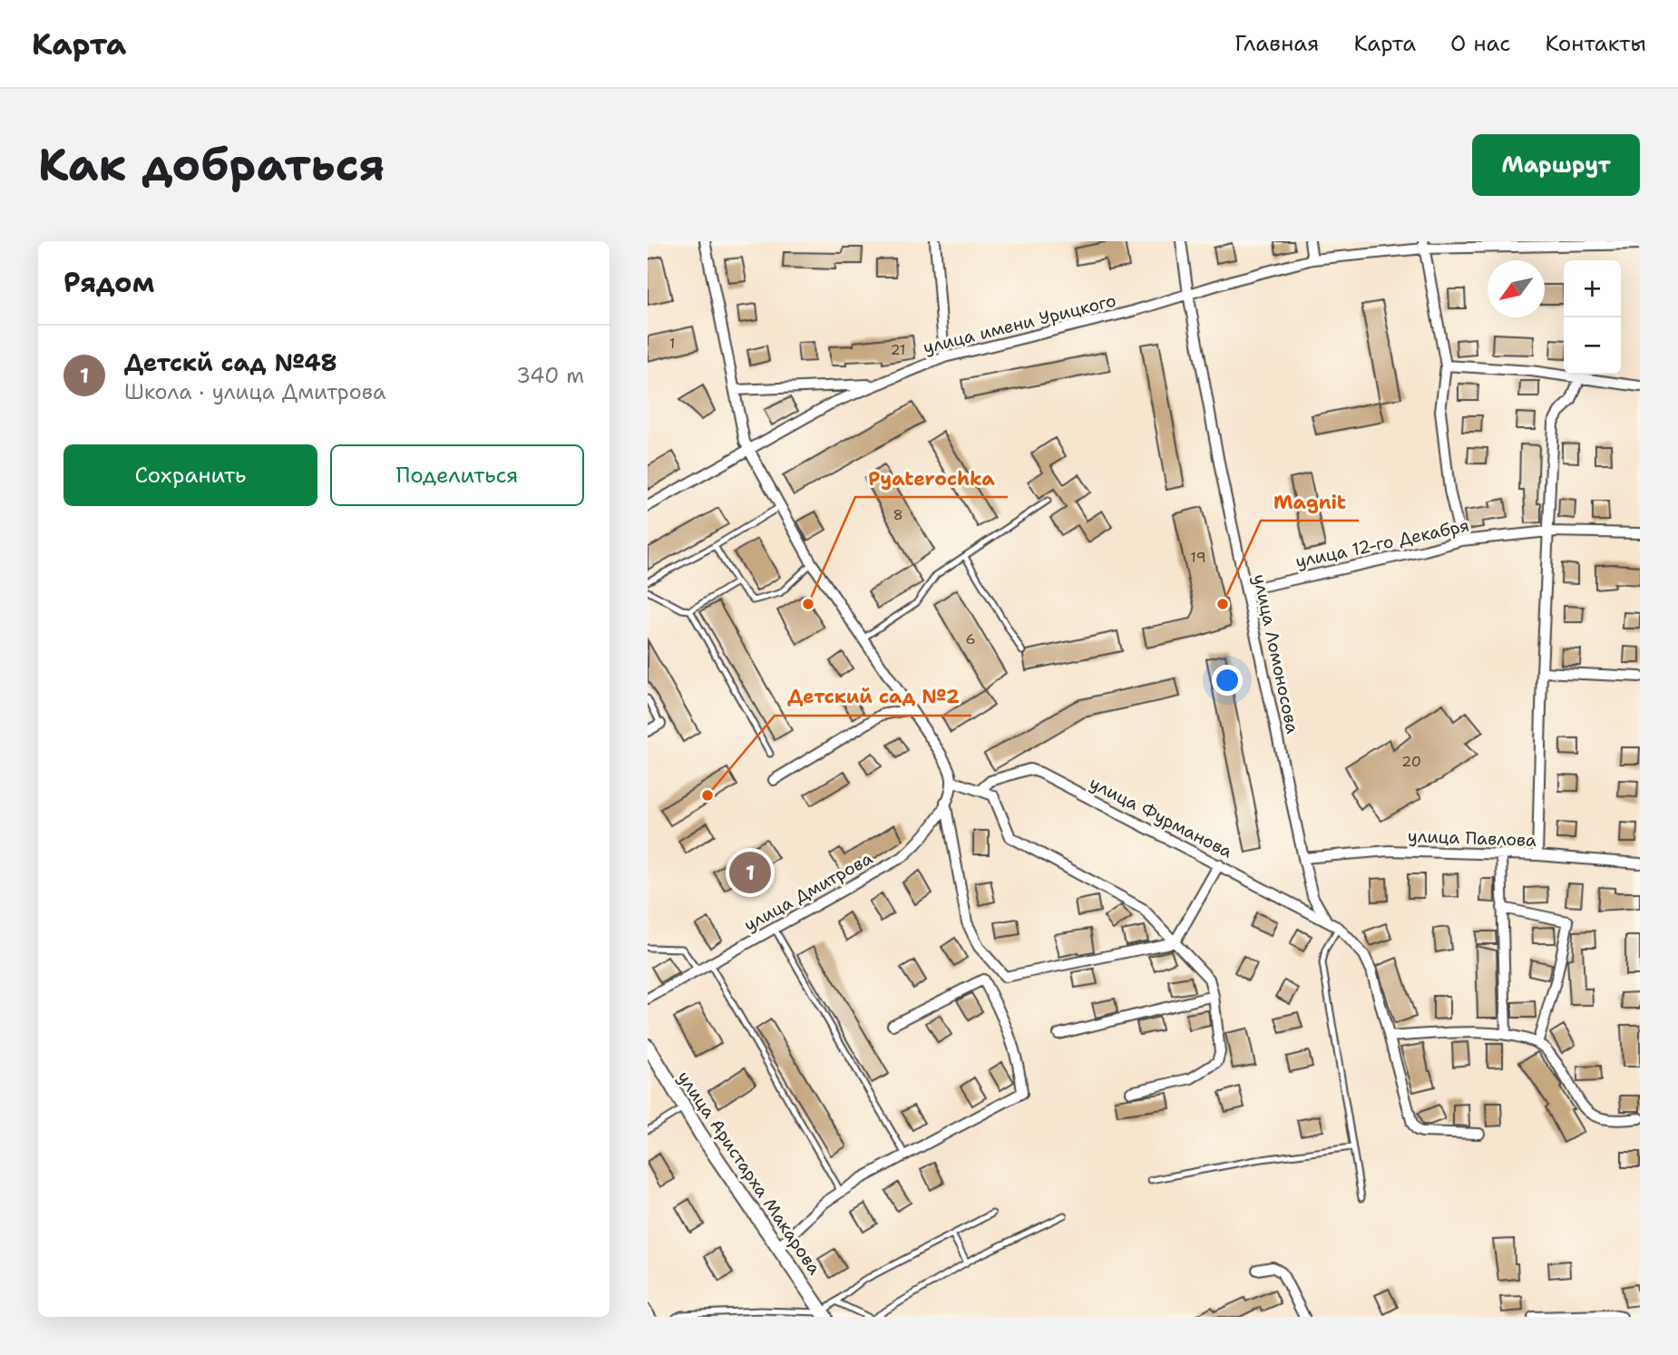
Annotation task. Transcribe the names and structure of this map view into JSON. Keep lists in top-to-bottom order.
{
  "streets": {
    "street": [
      "улица имени Урицкого",
      "улица 12-го Декабря",
      "улица Ломоносова",
      "улица Фурманова",
      "улица Павлова",
      "улица Дмитрова",
      "улица Аристарха Макарова"
    ]
  },
  "crossings": [
    ["улица имени Урицкого", "улица Ломоносова"],
    ["улица 12-го Декабря", "улица Ломоносова"],
    ["улица Ломоносова", "улица Фурманова"],
    ["улица Ломоносова", "улица Павлова"]
  ],
  "places": ["Pyaterochka", "Magnit", "Детский сад №2"],
  "house_numbers": [
    "1",
    "21",
    "8",
    "19",
    "6",
    "20"
  ],
  "north": "bottom left",
  "page": {
    "header": "Карта",
    "nav": [
      "Главная",
      "Карта",
      "О нас",
      "Контакты"
    ],
    "buttons": [
      "Маршрут",
      ["Сохранить", "Поделиться"]
    ],
    "title": "Как добраться",
    "heading": "Рядом",
    "map_buttons": ["+", "−"],
    "list": [
      {
        "mark": "1",
        "name": "Детскй сад №48",
        "note": "Школа · улица Дмитрова",
        "value": "340 m"
      }
    ],
    "pins": "1"
  }
}
